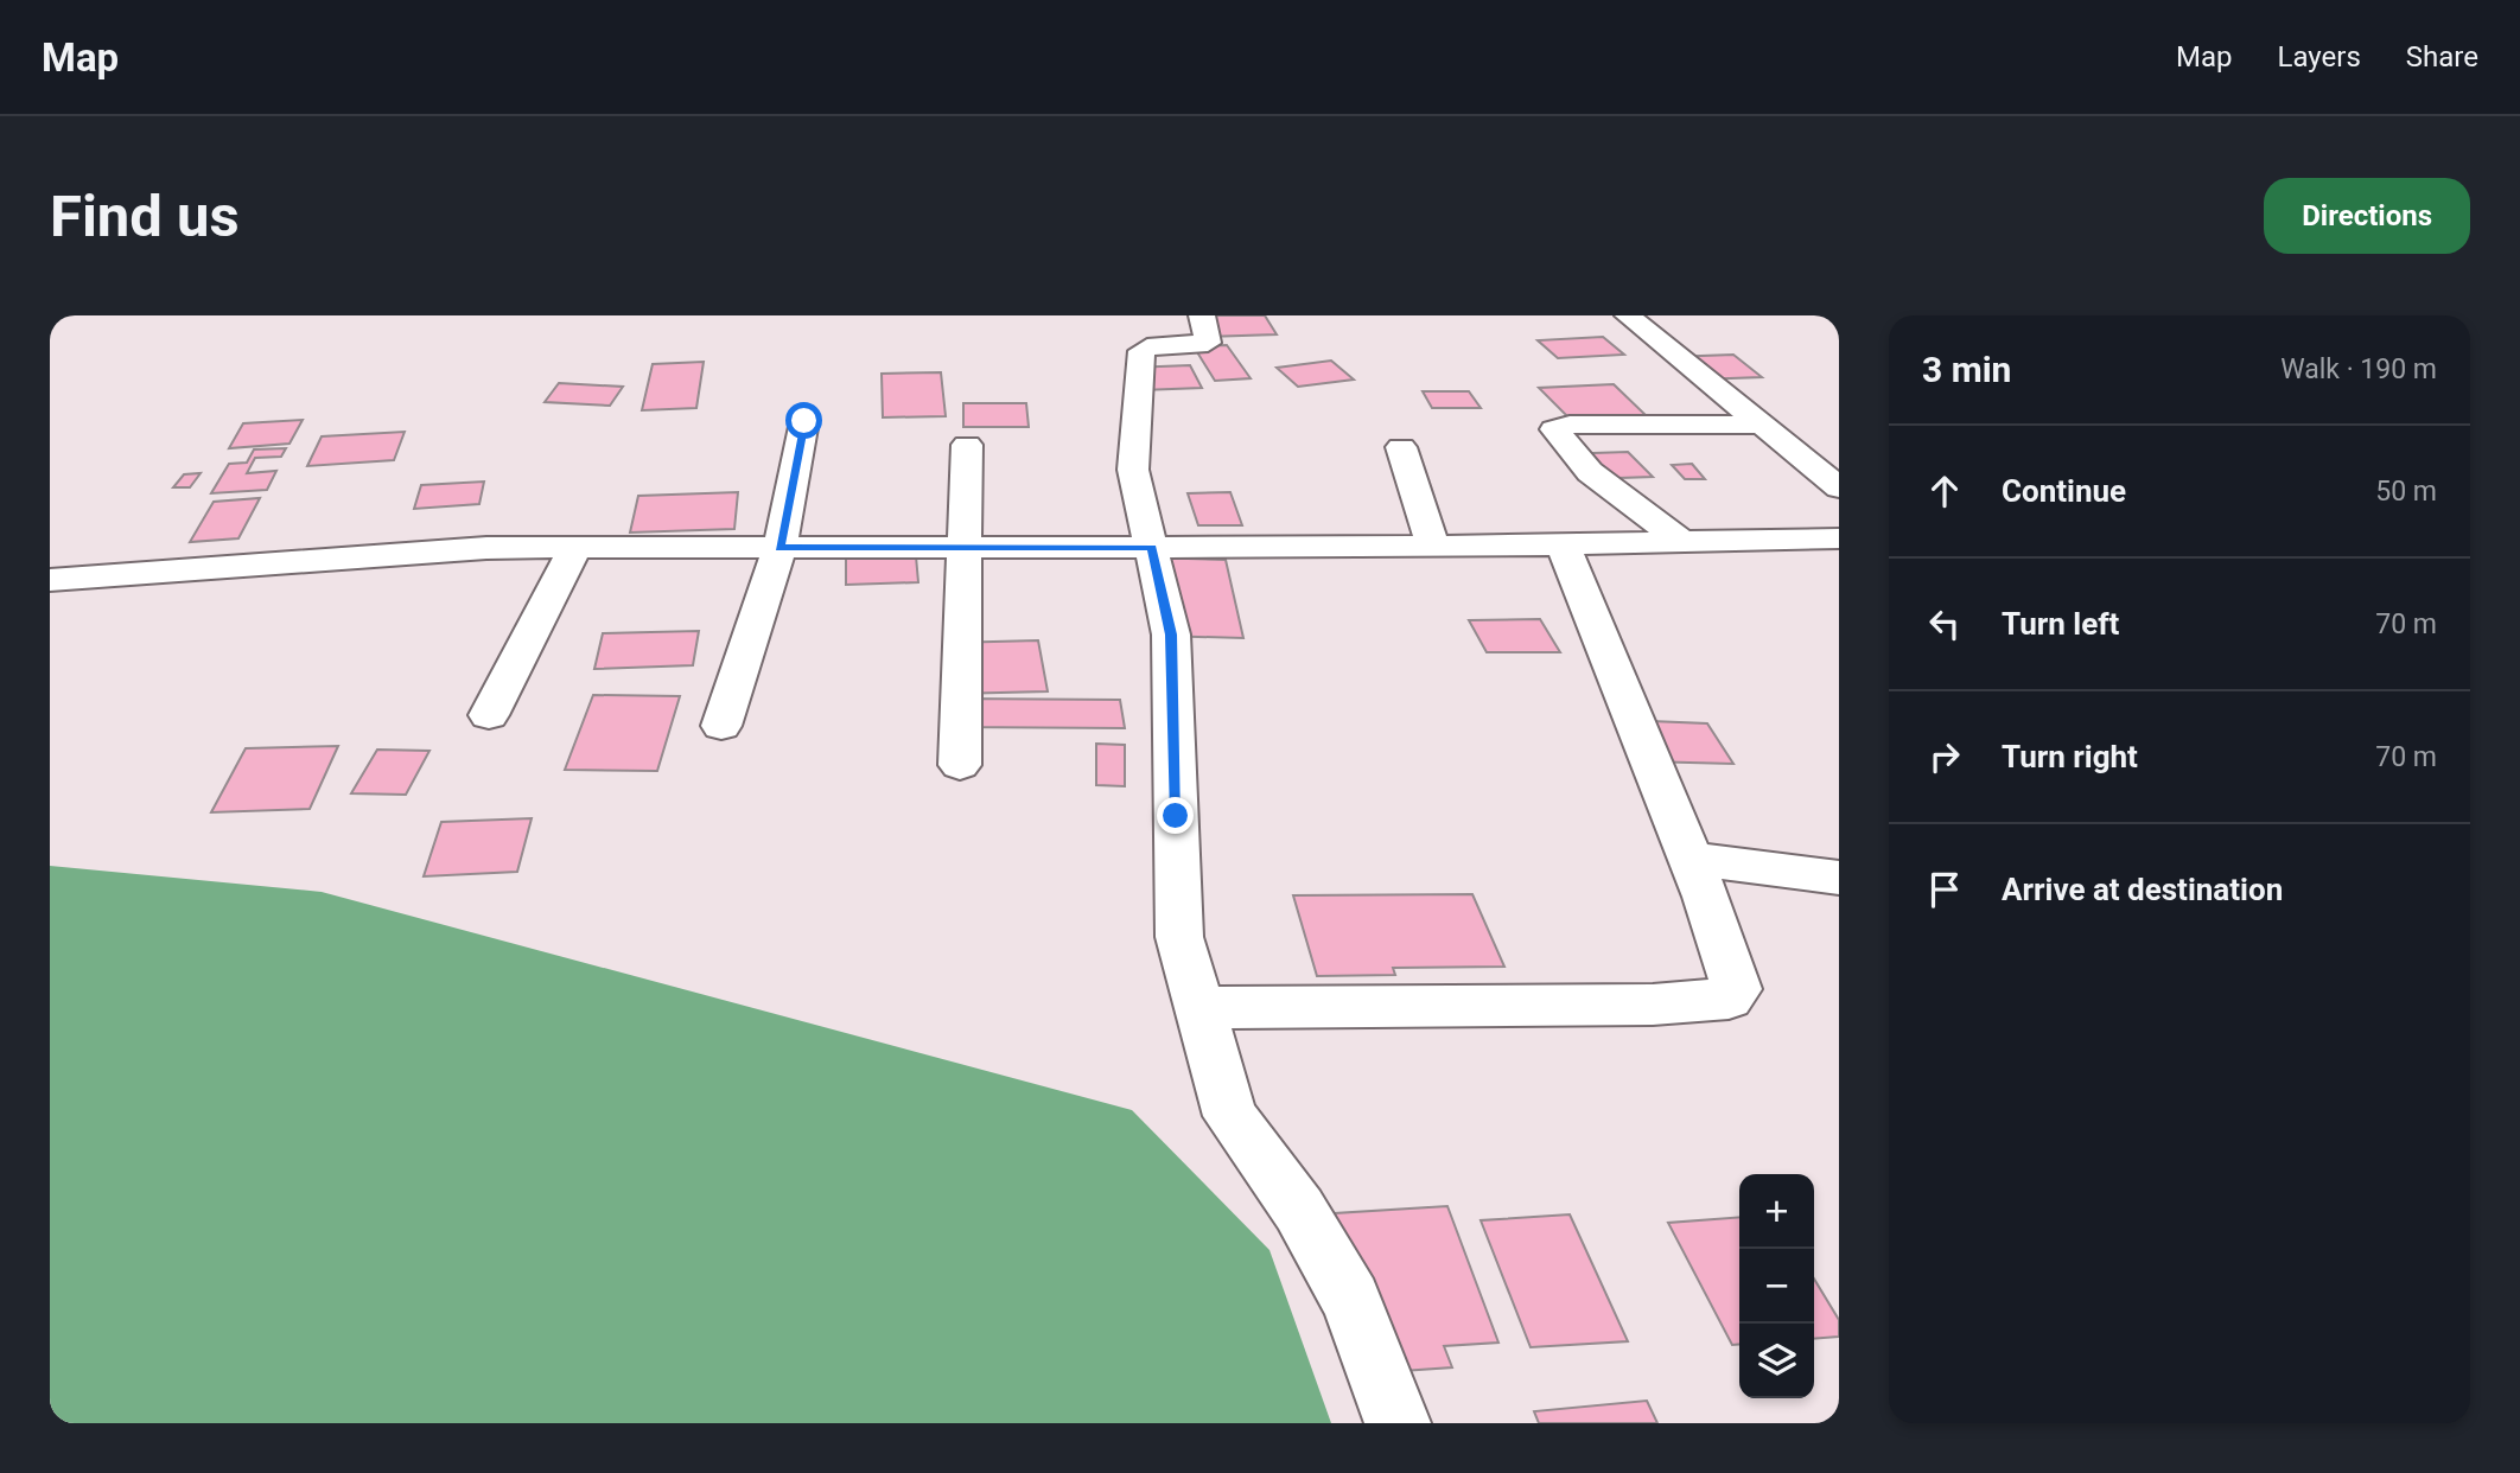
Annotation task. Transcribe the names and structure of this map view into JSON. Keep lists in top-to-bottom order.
{
  "page": {
    "header": "Map",
    "nav": ["Map", "Layers", "Share"],
    "buttons": "Directions",
    "title": "Find us",
    "heading": ["3 min", "Walk · 190 m"],
    "list": [
      ["Continue", "50 m"],
      ["Turn left", "70 m"],
      ["Turn right", "70 m"],
      "Arrive at destination"
    ],
    "map_buttons": ["+", "−"]
  }
}
